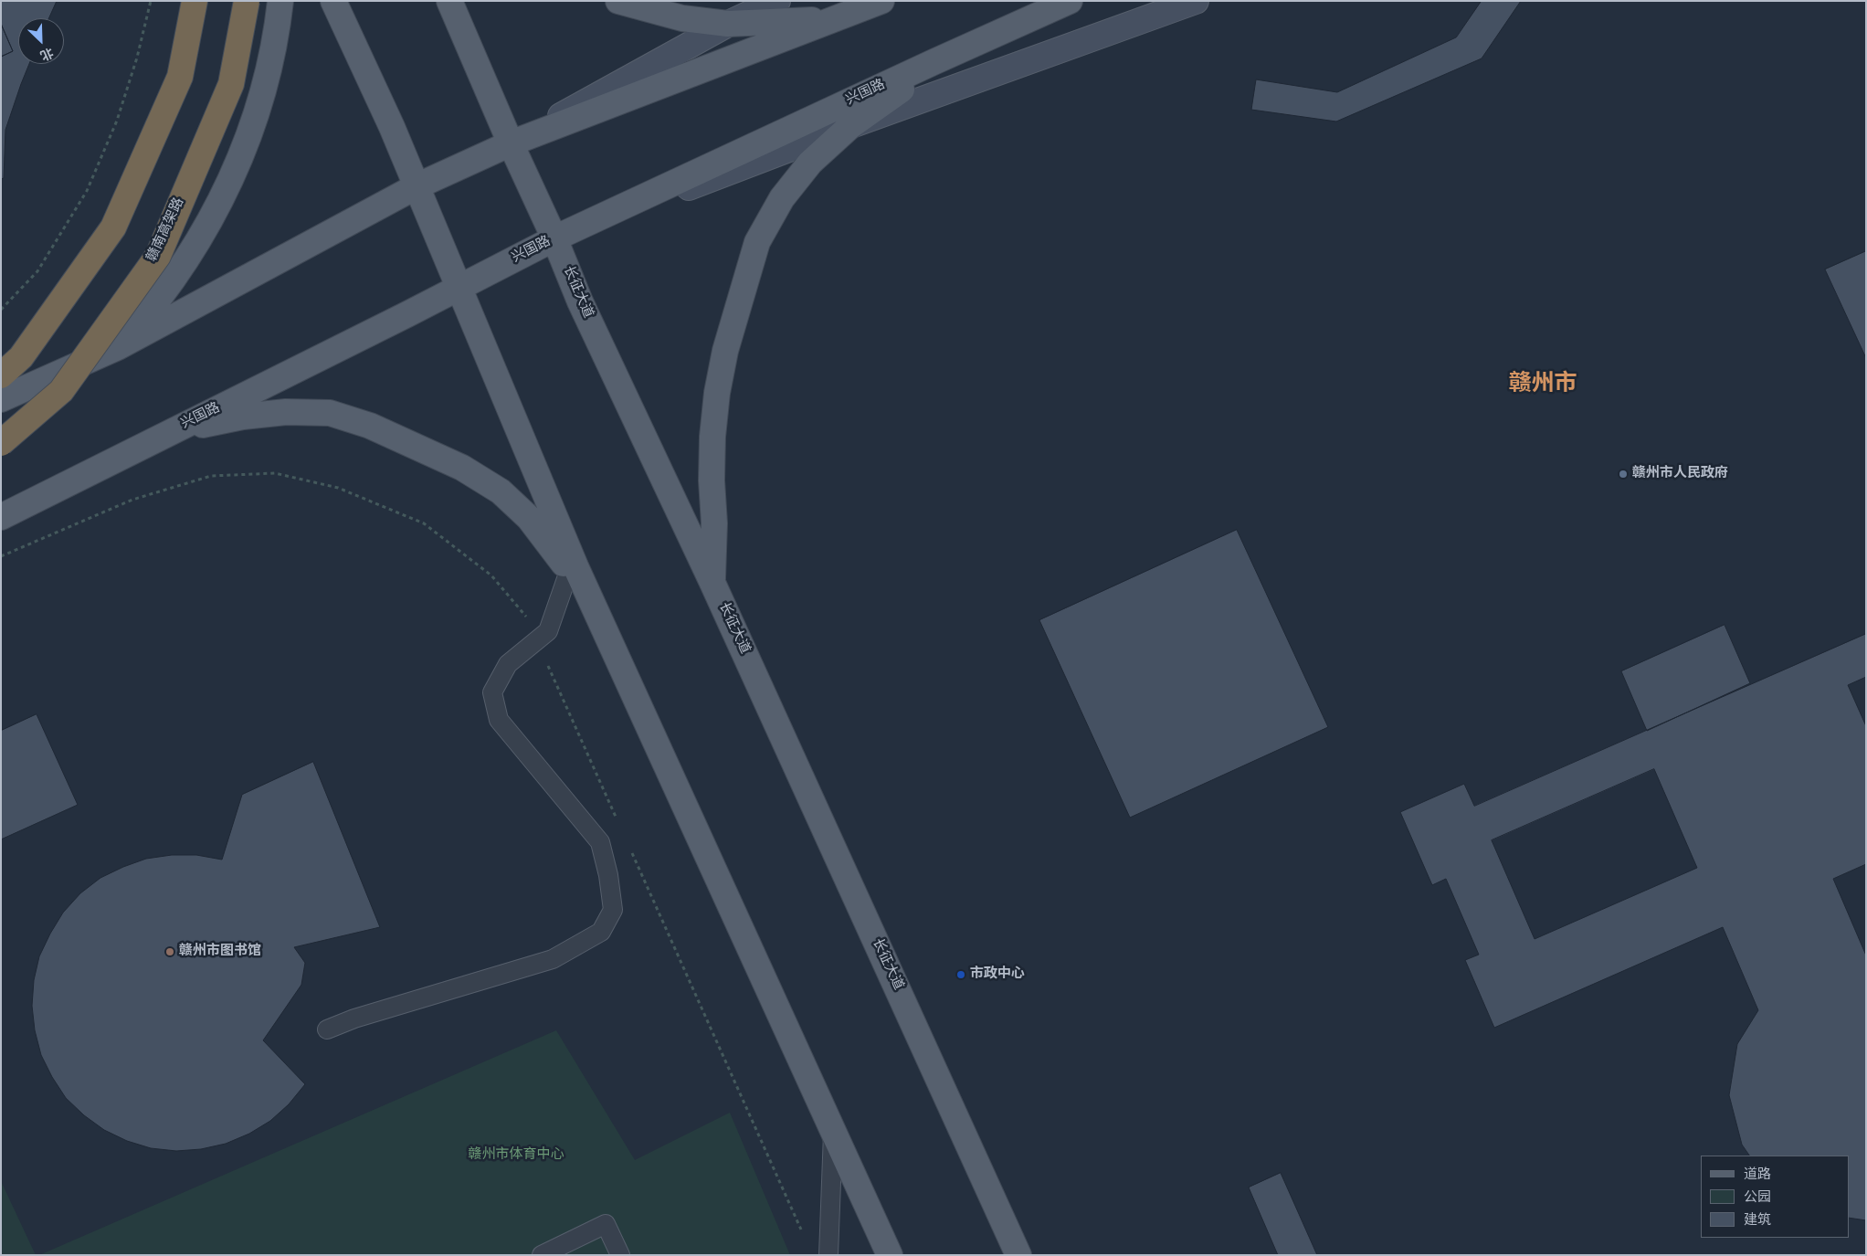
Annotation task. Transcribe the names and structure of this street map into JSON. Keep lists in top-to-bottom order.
{
  "streets": {
    "highway": ["赣南高架路"],
    "main road": ["兴国路", "长征大道"]
  },
  "crossings": [
    ["兴国路", "长征大道"]
  ],
  "districts": ["赣州市"],
  "parks": ["赣州市体育中心"],
  "places": ["赣州市人民政府", "赣州市图书馆", "市政中心"],
  "legend": ["道路", "公园", "建筑"],
  "north": "bottom right"
}
